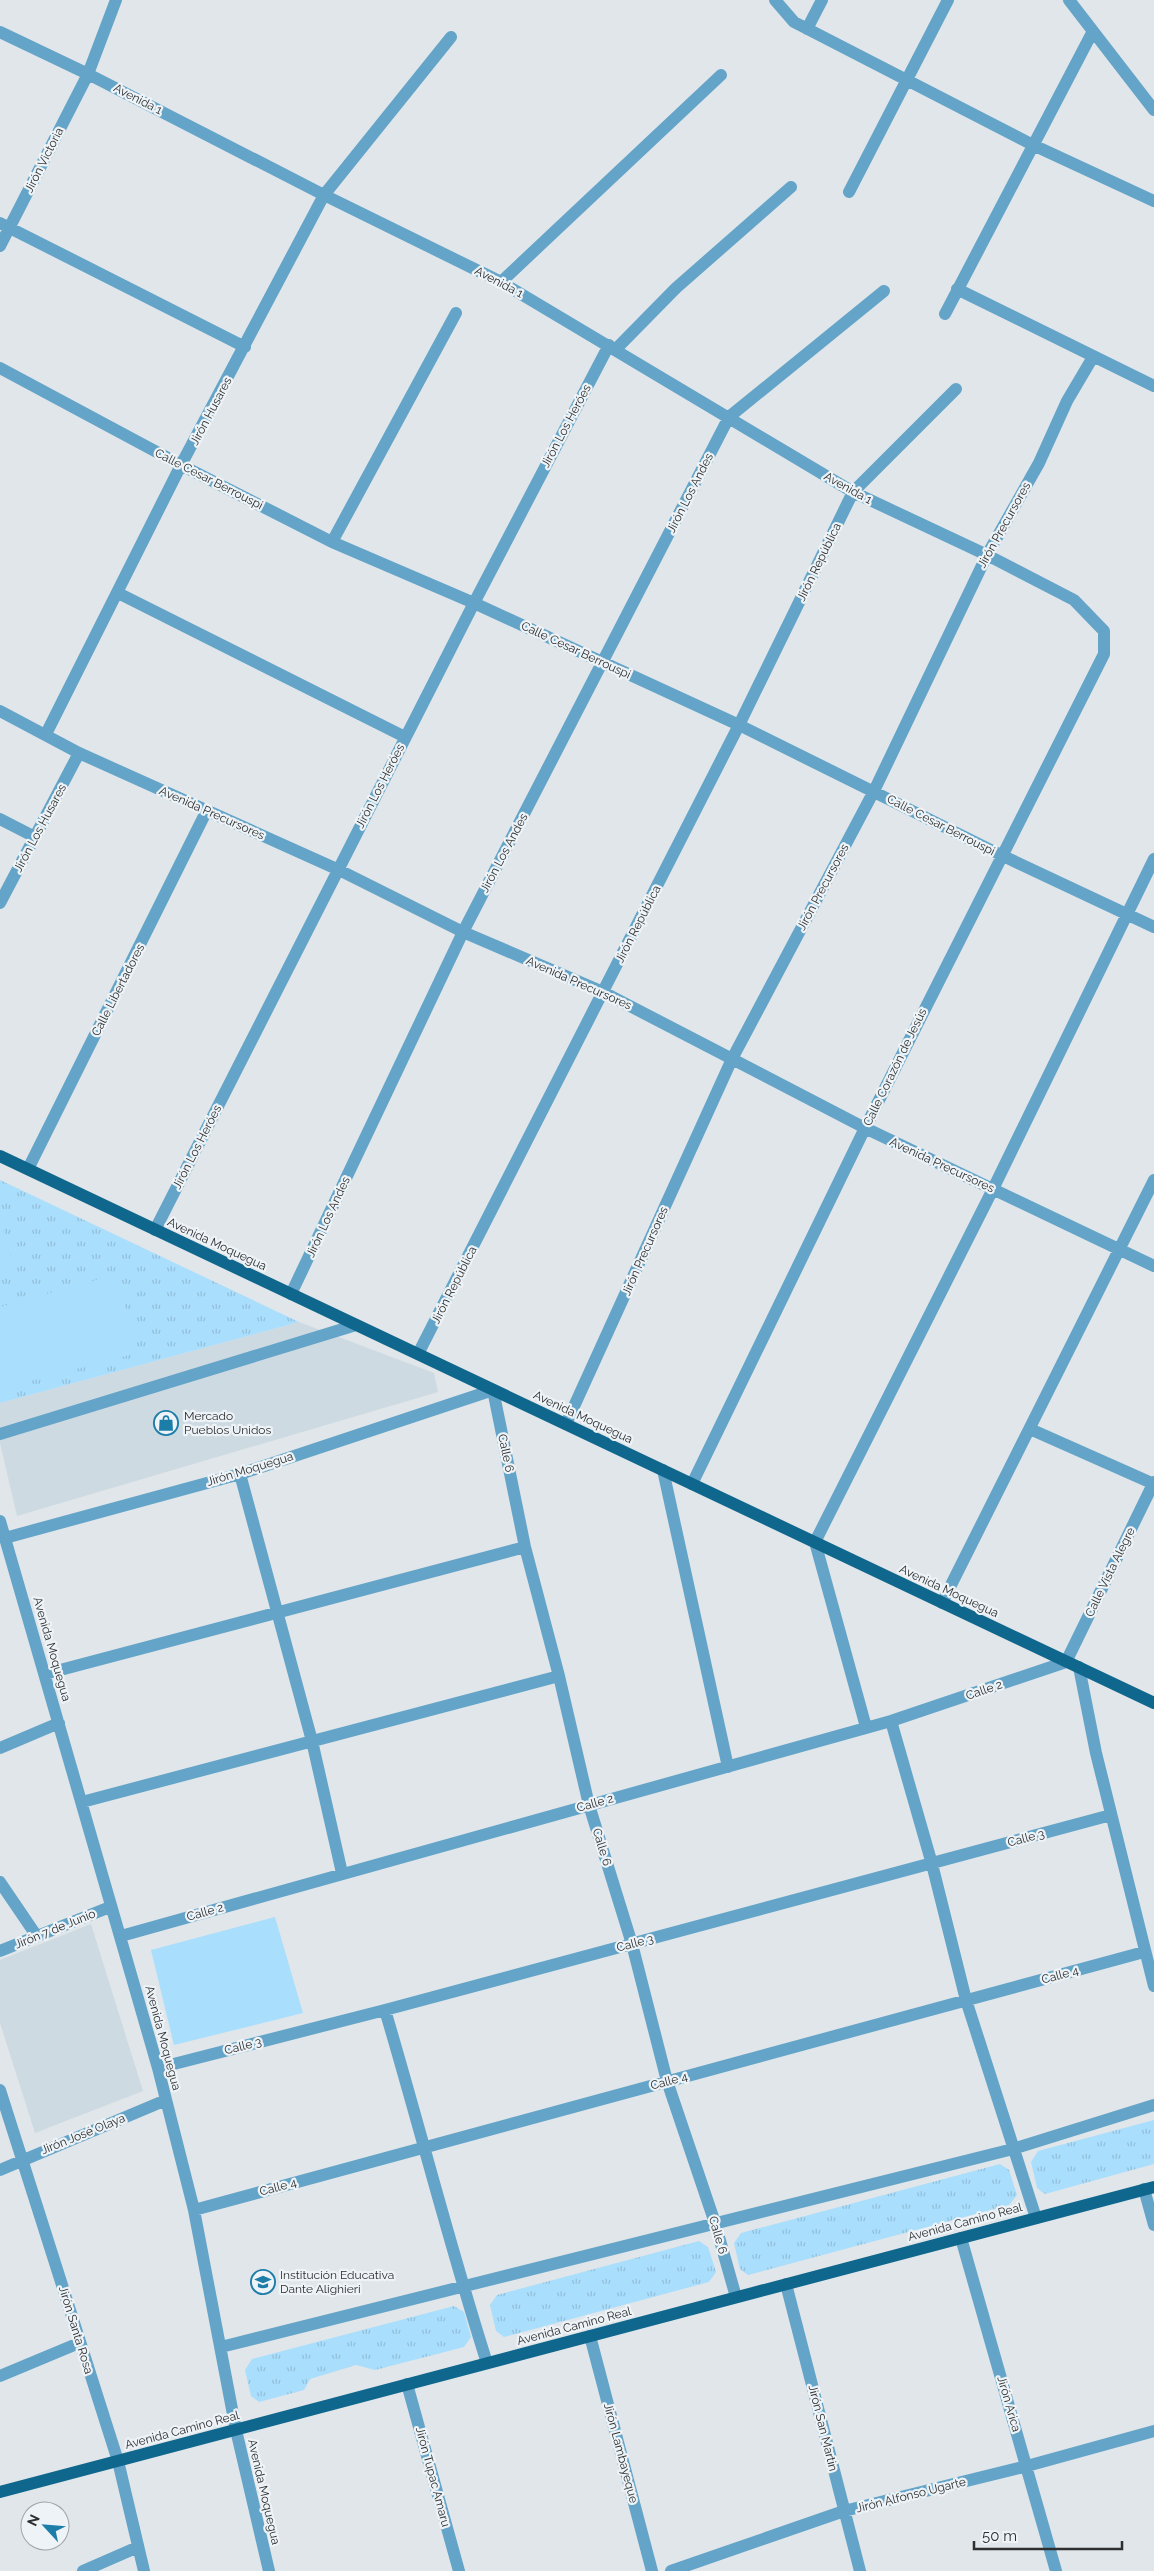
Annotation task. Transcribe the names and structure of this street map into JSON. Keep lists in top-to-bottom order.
{
  "streets": {
    "main road": ["Avenida Moquegua", "Avenida Camino Real"],
    "street": [
      "Avenida 1",
      "Jirón Victoria",
      "Jirón Husares",
      "Jirón Los Heróes",
      "Calle Cesar Berrouspi",
      "Jirón Los Andes",
      "Jirón Precursores",
      "Jirón República",
      "Avenida Precursores",
      "Jirón Los Husares",
      "Calle Libertadores",
      "Calle Corazón de Jesús",
      "Calle 6",
      "Jirón Moquegua",
      "Calle Vista Alegre",
      "Calle 2",
      "Calle 3",
      "Jirón 7 de Junio",
      "Calle 4",
      "Jirón José Olaya",
      "Jirón Santa Rosa",
      "Jirón Arica",
      "Jirón San Martin",
      "Jirón Lambayeque",
      "Jirón Tupac Amaru",
      "Jirón Alfonso Ugarte"
    ]
  },
  "crossings": [
    ["Avenida 1", "Jirón Victoria"],
    ["Avenida 1", "Jirón Husares"],
    ["Avenida 1", "Jirón Los Heróes"],
    ["Avenida 1", "Jirón Los Andes"],
    ["Avenida 1", "Jirón Precursores"],
    ["Avenida 1", "Jirón República"],
    ["Avenida 1", "Calle Corazón de Jesús"],
    ["Jirón Husares", "Calle Cesar Berrouspi"],
    ["Jirón Husares", "Avenida Precursores"],
    ["Jirón Los Heróes", "Calle Cesar Berrouspi"],
    ["Jirón Los Heróes", "Avenida Precursores"],
    ["Jirón Los Heróes", "Avenida Moquegua"],
    ["Calle Cesar Berrouspi", "Jirón Los Andes"],
    ["Calle Cesar Berrouspi", "Jirón Precursores"],
    ["Calle Cesar Berrouspi", "Jirón República"],
    ["Calle Cesar Berrouspi", "Calle Corazón de Jesús"],
    ["Jirón Los Andes", "Avenida Precursores"],
    ["Jirón Los Andes", "Avenida Moquegua"],
    ["Jirón Precursores", "Avenida Precursores"],
    ["Jirón Precursores", "Avenida Moquegua"],
    ["Jirón República", "Avenida Precursores"],
    ["Jirón República", "Avenida Moquegua"],
    ["Avenida Precursores", "Jirón Los Husares"],
    ["Avenida Precursores", "Calle Libertadores"],
    ["Avenida Precursores", "Calle Corazón de Jesús"],
    ["Calle Libertadores", "Avenida Moquegua"],
    ["Calle Corazón de Jesús", "Avenida Moquegua"],
    ["Avenida Moquegua", "Calle 6"],
    ["Avenida Moquegua", "Jirón Moquegua"],
    ["Avenida Moquegua", "Calle Vista Alegre"],
    ["Avenida Moquegua", "Calle 2"],
    ["Avenida Moquegua", "Calle 3"],
    ["Avenida Moquegua", "Jirón 7 de Junio"],
    ["Avenida Moquegua", "Calle 4"],
    ["Avenida Moquegua", "Jirón José Olaya"],
    ["Avenida Moquegua", "Avenida Camino Real"],
    ["Calle 6", "Jirón Moquegua"],
    ["Calle 6", "Calle 2"],
    ["Calle 6", "Calle 3"],
    ["Calle 6", "Calle 4"],
    ["Calle 6", "Avenida Camino Real"],
    ["Calle Vista Alegre", "Calle 2"],
    ["Jirón José Olaya", "Jirón Santa Rosa"],
    ["Avenida Camino Real", "Jirón Santa Rosa"],
    ["Avenida Camino Real", "Jirón Arica"],
    ["Avenida Camino Real", "Jirón San Martin"],
    ["Avenida Camino Real", "Jirón Lambayeque"],
    ["Avenida Camino Real", "Jirón Tupac Amaru"],
    ["Jirón Arica", "Jirón Alfonso Ugarte"],
    ["Jirón San Martin", "Jirón Alfonso Ugarte"]
  ],
  "places": {
    "shop": ["Mercado Pueblos Unidos"],
    "school or university": ["Institución Educativa Dante Alighieri"]
  },
  "scale_bar": "50 m",
  "north": "top left"
}
